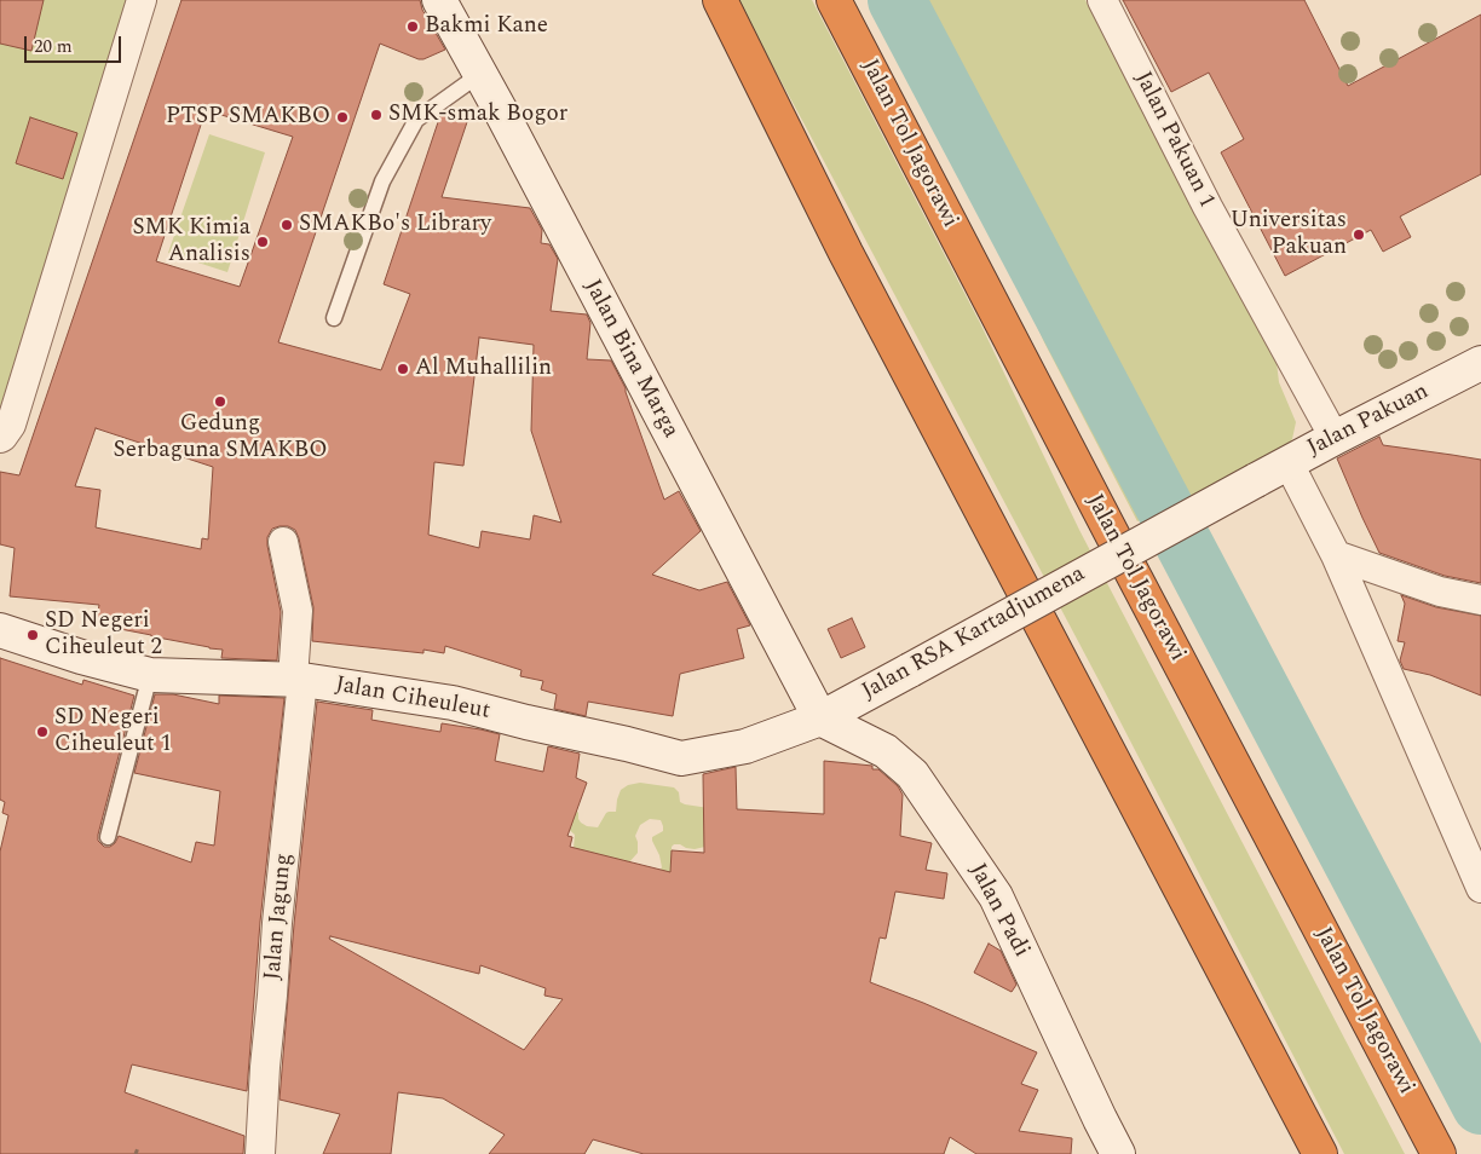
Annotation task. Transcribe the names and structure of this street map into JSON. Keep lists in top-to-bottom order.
{
  "streets": {
    "highway": ["Jalan Tol Jagorawi"],
    "street": [
      "Jalan Pakuan 1",
      "Jalan Bina Marga",
      "Jalan Pakuan",
      "Jalan RSA Kartadjumena",
      "Jalan Ciheuleut",
      "Jalan Padi",
      "Jalan Jagung"
    ]
  },
  "crossings": [
    ["Jalan Pakuan 1", "Jalan Pakuan"],
    ["Jalan Bina Marga", "Jalan RSA Kartadjumena"],
    ["Jalan Bina Marga", "Jalan Ciheuleut"],
    ["Jalan Bina Marga", "Jalan Padi"],
    ["Jalan Pakuan", "Jalan RSA Kartadjumena"],
    ["Jalan RSA Kartadjumena", "Jalan Ciheuleut"],
    ["Jalan RSA Kartadjumena", "Jalan Padi"],
    ["Jalan Ciheuleut", "Jalan Padi"],
    ["Jalan Ciheuleut", "Jalan Jagung"]
  ],
  "places": [
    "Bakmi Kane",
    "SMK-smak Bogor",
    "PTSP SMAKBO",
    "SMAKBo's Library",
    "Universitas Pakuan",
    "SMK Kimia Analisis",
    "Al Muhallilin",
    "Gedung Serbaguna SMAKBO",
    "SD Negeri Ciheuleut 2",
    "SD Negeri Ciheuleut 1"
  ],
  "scale_bar": "20 m"
}
